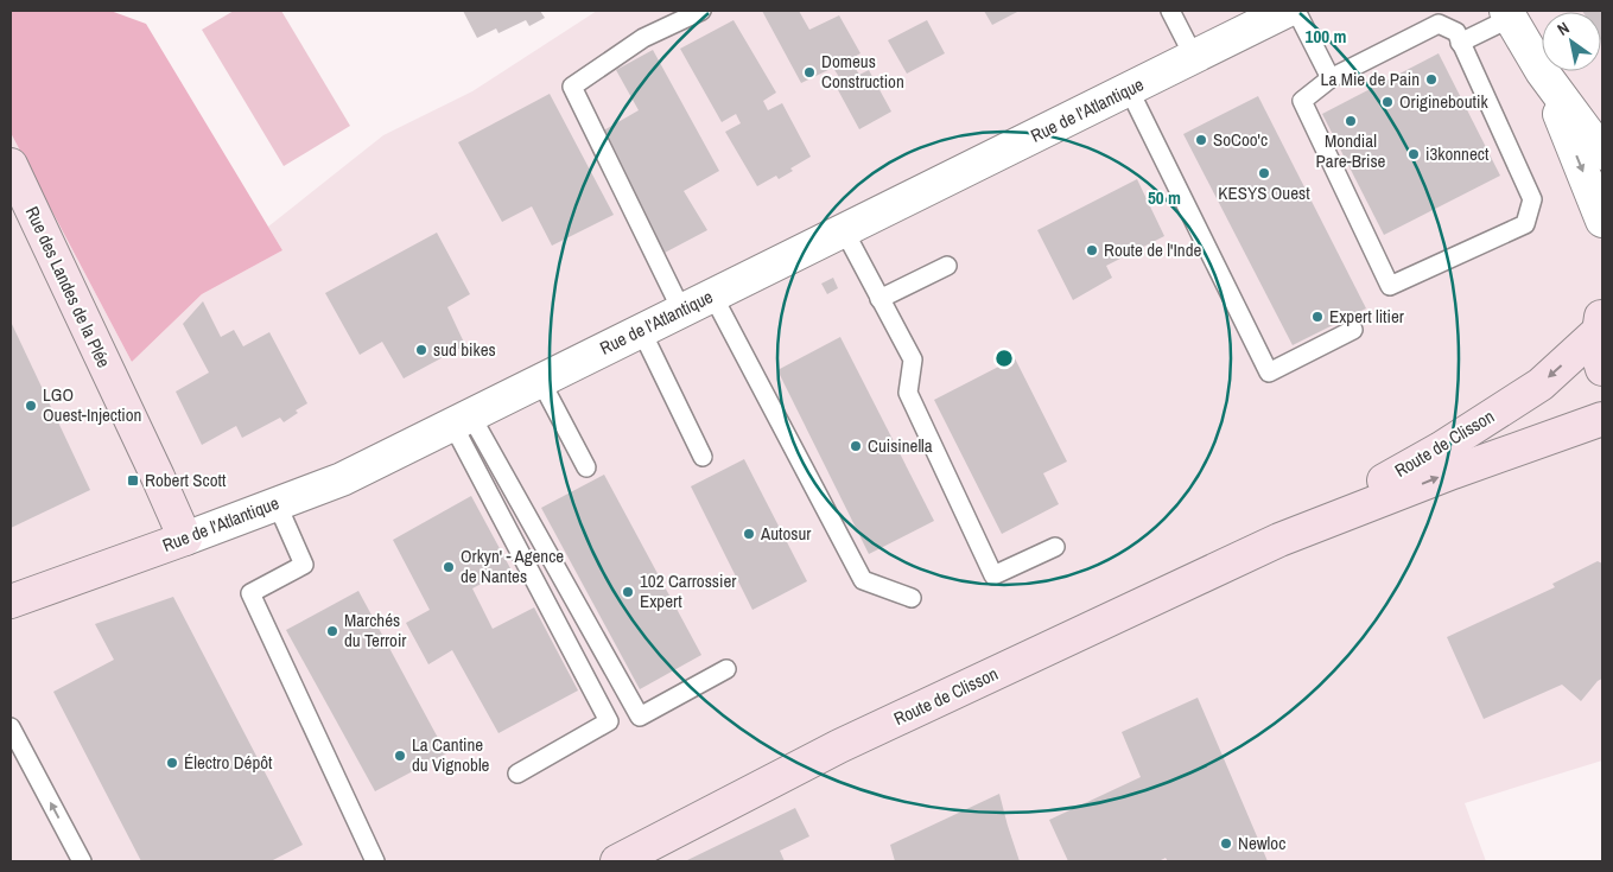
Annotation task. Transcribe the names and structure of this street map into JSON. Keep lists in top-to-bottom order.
{
  "streets": {
    "main road": ["Rue de l'Atlantique", "Rue des Landes de la Plée", "Route de Clisson"]
  },
  "crossings": [
    ["Rue de l'Atlantique", "Rue des Landes de la Plée"]
  ],
  "places": {
    "other": [
      "Domeus Construction",
      "La Mie de Pain",
      "Origineboutik",
      "Mondial Pare-Brise",
      "SoCoo'c",
      "i3konnect",
      "KESYS Ouest",
      "Route de l'Inde",
      "Expert litier",
      "sud bikes",
      "LGO Ouest-Injection",
      "Cuisinella",
      "Autosur",
      "Orkyn' - Agence de Nantes",
      "102 Carrossier Expert",
      "Marchés du Terroir",
      "La Cantine du Vignoble",
      "Électro Dépôt",
      "Newloc"
    ],
    "transit": ["Robert Scott"]
  },
  "north": "top left",
  "rings": ["100 m", "50 m"]
}
